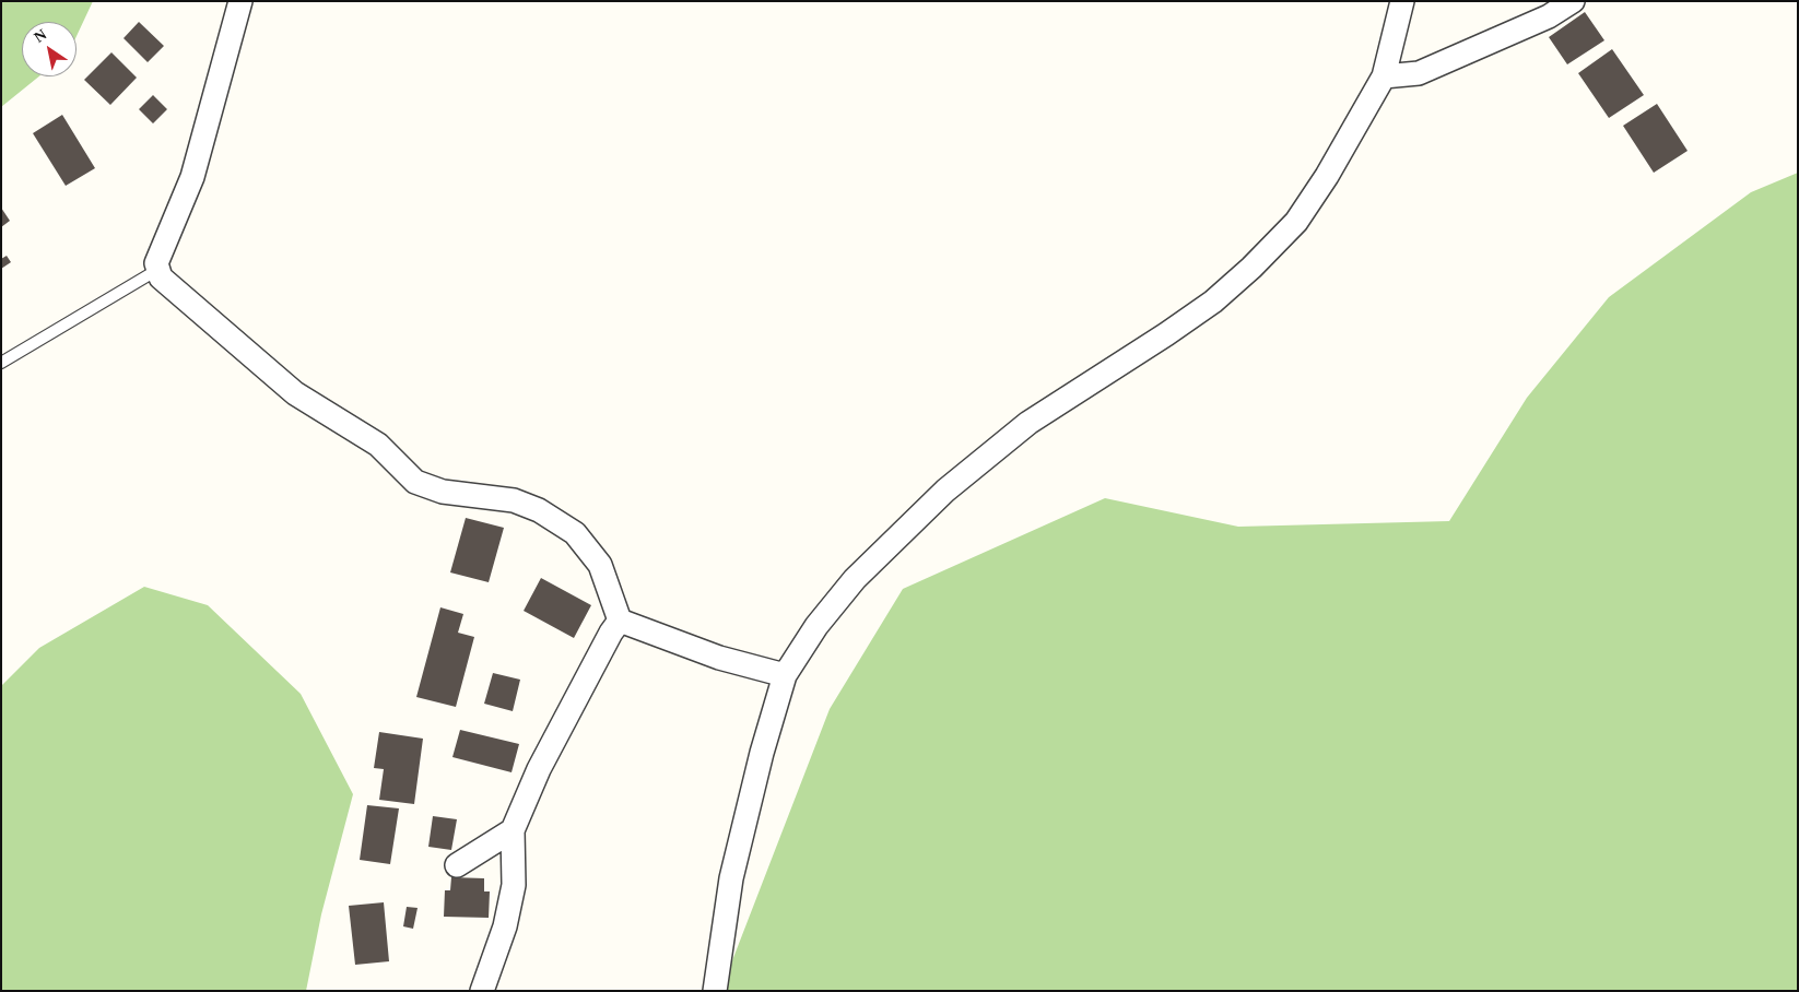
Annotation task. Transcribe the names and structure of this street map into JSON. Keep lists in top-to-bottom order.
{
  "north": "top left"
}
